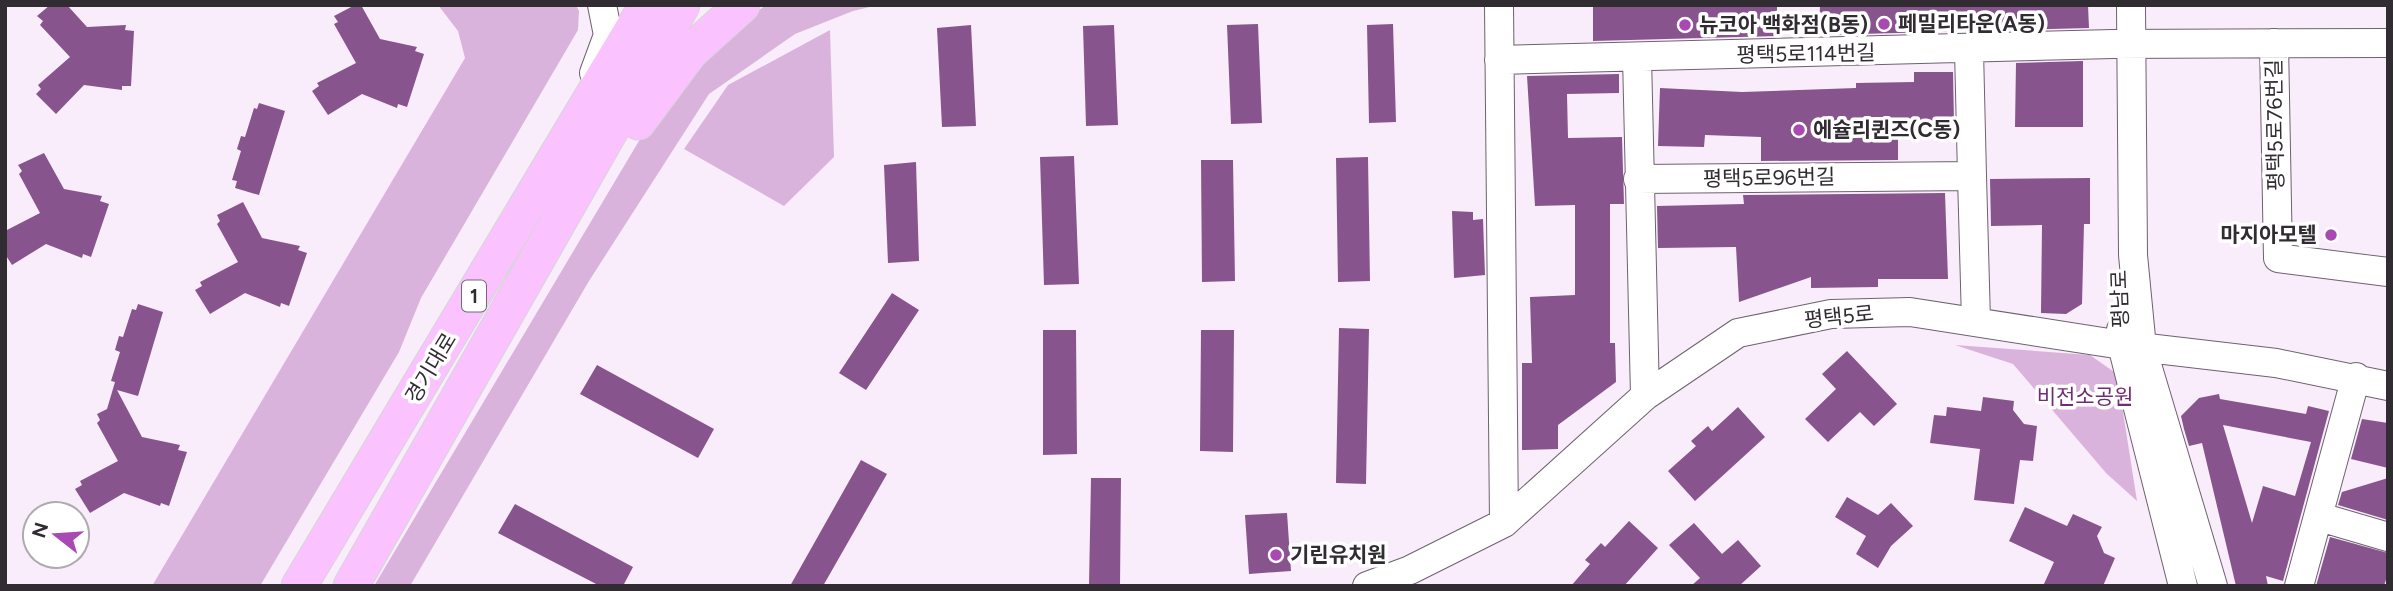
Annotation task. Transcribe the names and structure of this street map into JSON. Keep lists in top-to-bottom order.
{
  "streets": {
    "main road": ["1", "경기대로"],
    "street": [
      "평택5로114번길",
      "평택5로76번길",
      "평택5로96번길",
      "평남로",
      "평택5로"
    ]
  },
  "crossings": [
    ["평택5로114번길", "평택5로76번길"],
    ["평택5로114번길", "평남로"],
    ["평택5로76번길", "평남로"],
    ["평남로", "평택5로"]
  ],
  "parks": ["비전소공원"],
  "places": [
    "페밀리타운(A동)",
    "뉴코아 백화점(B동)",
    "에슐리퀸즈(C동)",
    "마지아모텔",
    "기린유치원"
  ],
  "north": "left"
}
